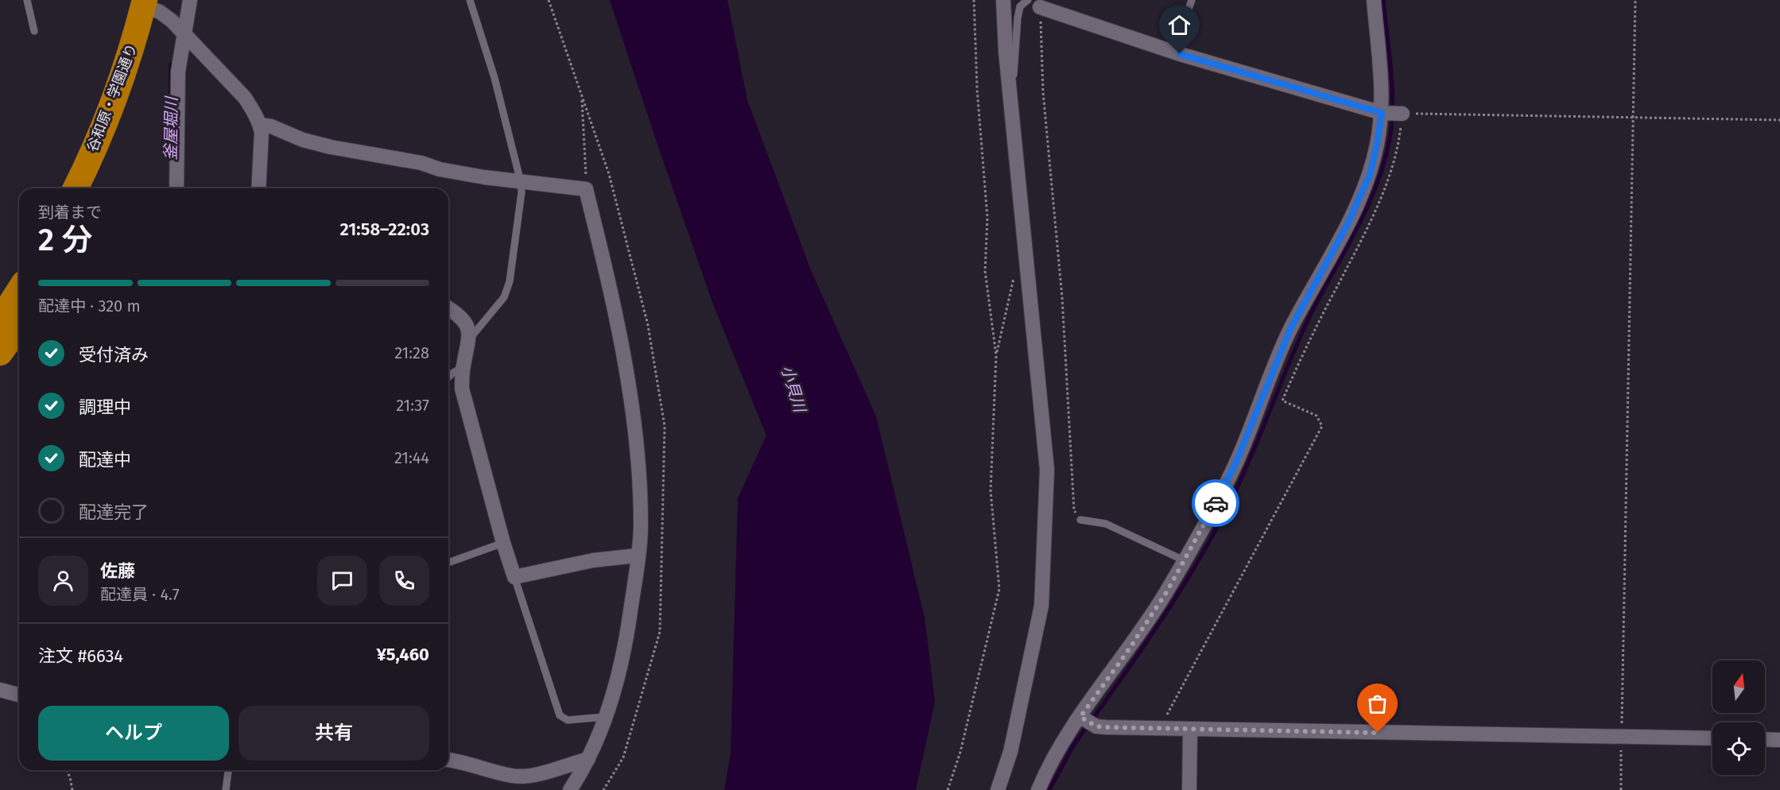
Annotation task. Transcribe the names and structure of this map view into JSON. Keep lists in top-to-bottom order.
{
  "streets": {
    "highway": ["谷和原・学園通り"]
  },
  "water": ["釜屋堀川", "小貝川"],
  "north": "top",
  "page": {
    "heading": ["2 分", "到着まで", "21:58–22:03"],
    "panel": [
      "佐藤",
      "配達員 · 4.7",
      "注文 #6634",
      "¥5,460"
    ],
    "bar": "配達中 · 320 m",
    "list": [
      ["受付済み", "21:28"],
      ["調理中", "21:37"],
      ["配達中", "21:44"],
      "配達完了"
    ],
    "buttons": ["ヘルプ", "共有"]
  }
}
